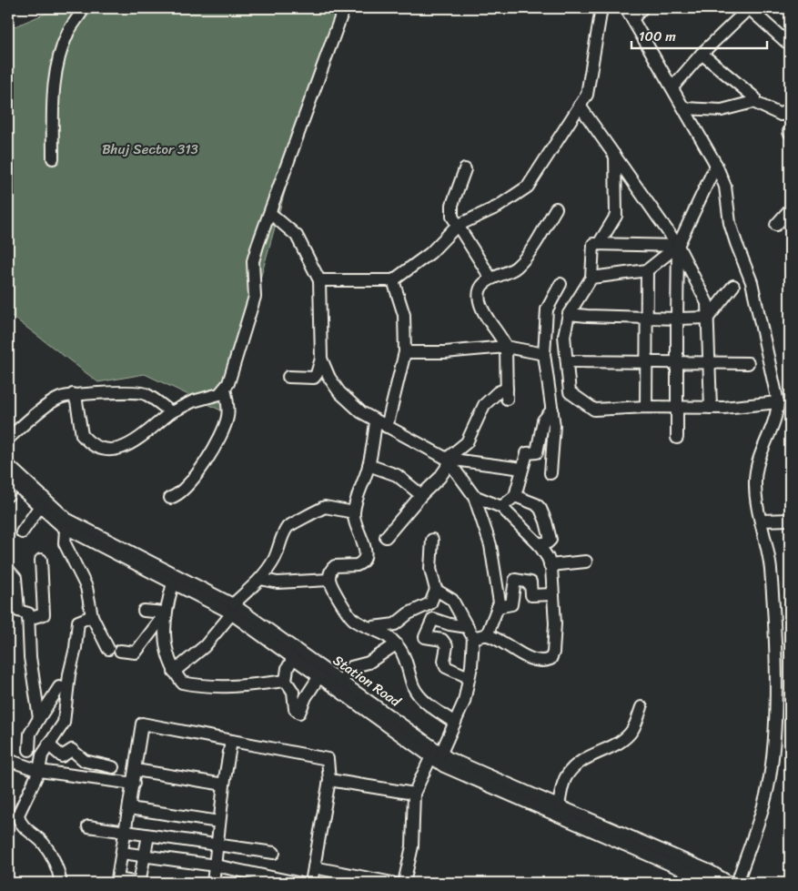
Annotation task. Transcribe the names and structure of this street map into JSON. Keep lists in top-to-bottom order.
{
  "streets": {
    "street": ["Station Road"]
  },
  "parks": ["Bhuj Sector 313"],
  "scale_bar": "100 m"
}
